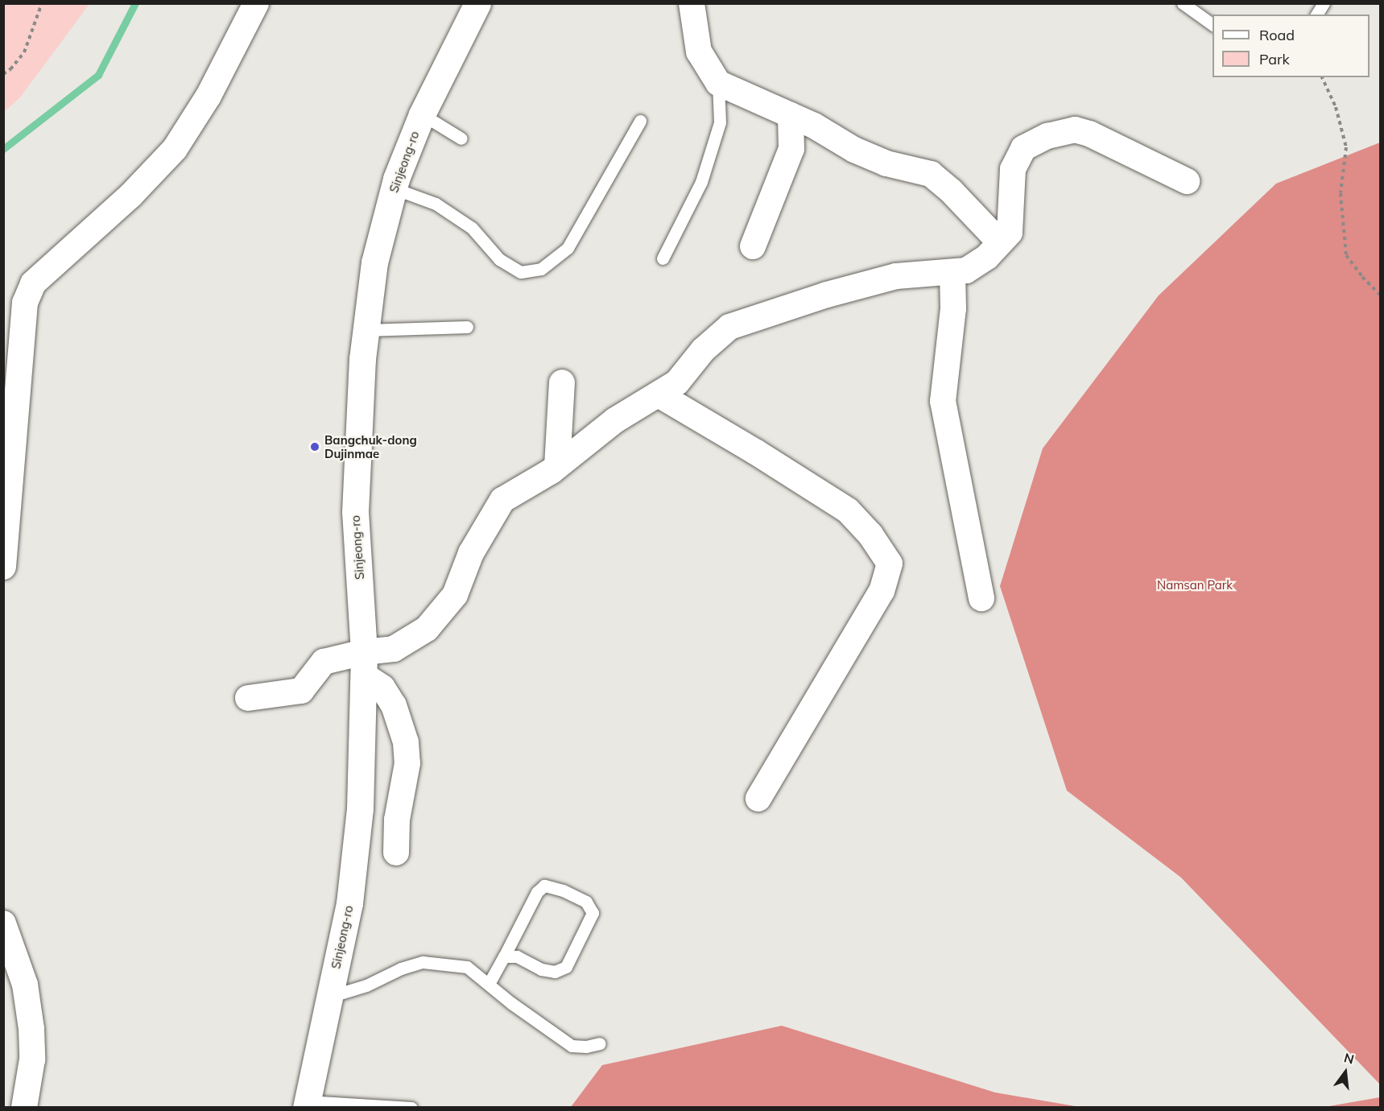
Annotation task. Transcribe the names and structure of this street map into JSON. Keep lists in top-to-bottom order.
{
  "streets": {
    "main road": ["Sinjeong-ro"]
  },
  "parks": ["Namsan Park"],
  "places": ["Bangchuk-dong Dujinmae"],
  "legend": ["Road", "Park"],
  "north": "top"
}
